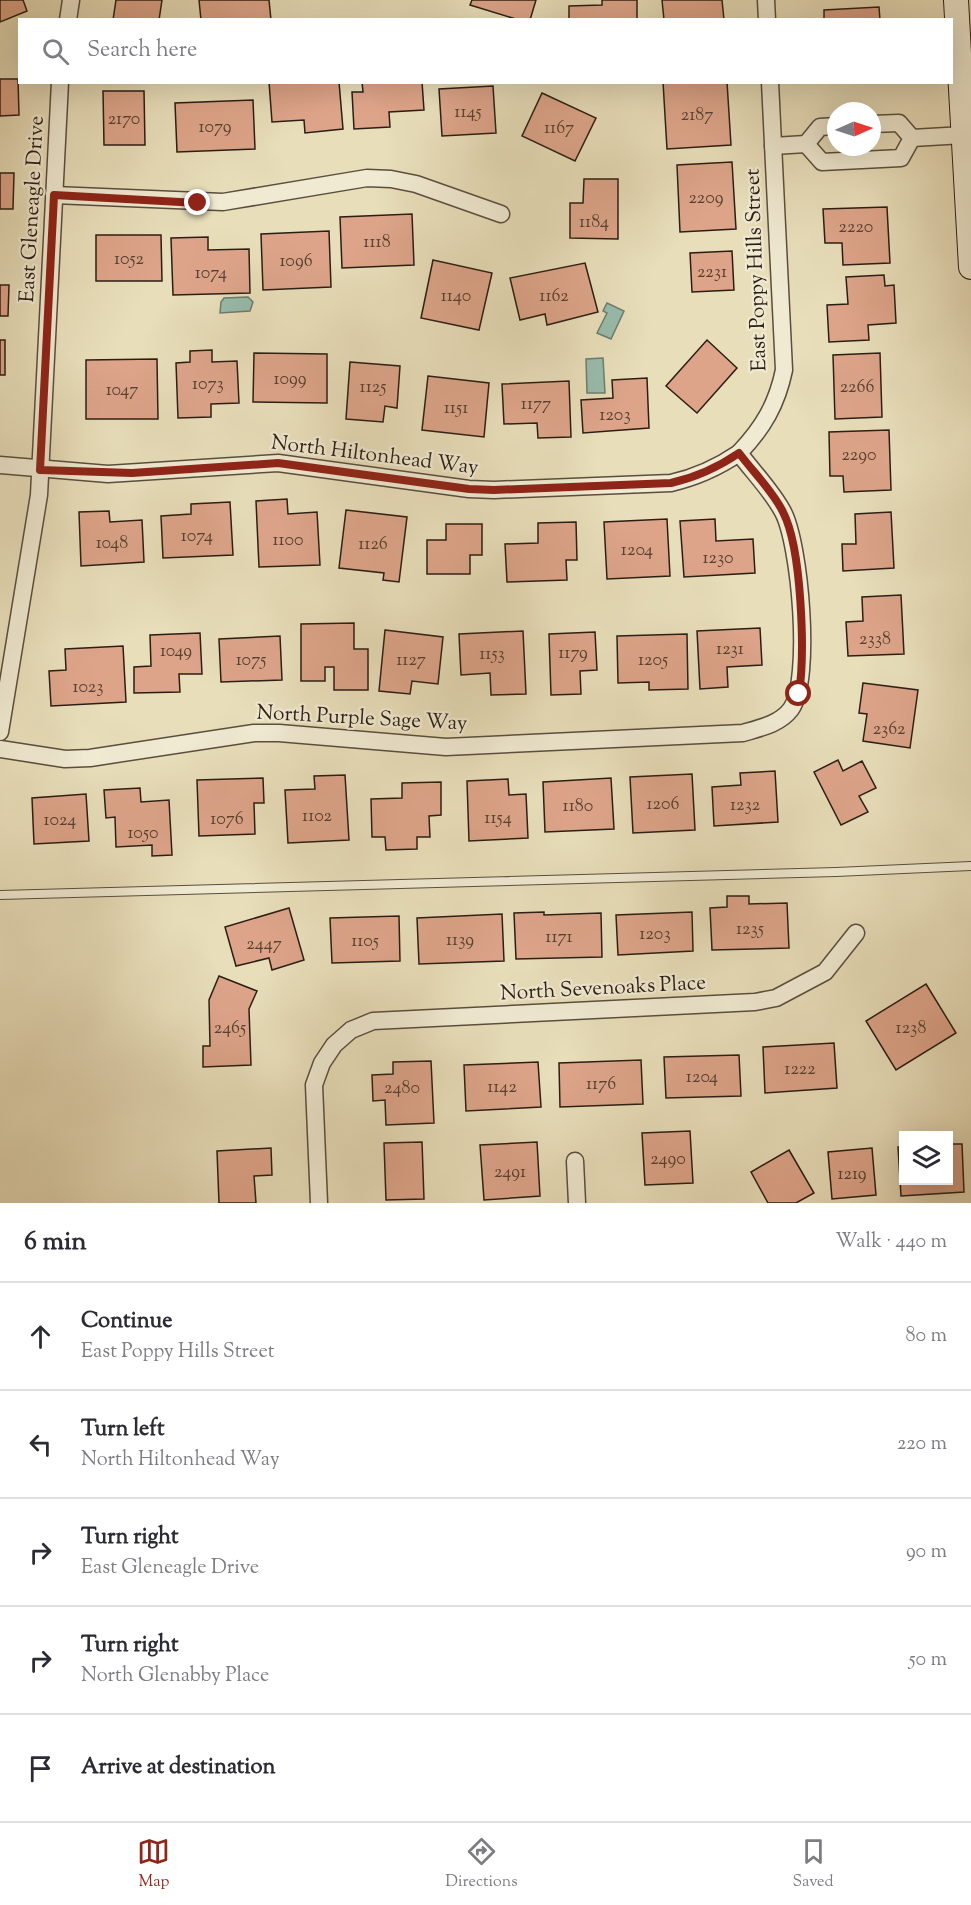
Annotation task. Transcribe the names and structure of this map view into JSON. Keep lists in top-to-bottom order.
{
  "streets": {
    "street": [
      "East Gleneagle Drive",
      "East Poppy Hills Street",
      "North Hiltonhead Way",
      "North Purple Sage Way",
      "North Sevenoaks Place"
    ]
  },
  "crossings": [
    ["East Gleneagle Drive", "North Hiltonhead Way"],
    ["East Poppy Hills Street", "North Hiltonhead Way"],
    ["East Poppy Hills Street", "North Purple Sage Way"],
    ["North Hiltonhead Way", "North Purple Sage Way"]
  ],
  "house_numbers": [
    "1145",
    "2187",
    "2170",
    "1079",
    "1167",
    "2209",
    "1184",
    "2220",
    "1118",
    "1052",
    "1096",
    "2231",
    "1074",
    "1140",
    "1162",
    "1099",
    "1073",
    "1125",
    "2266",
    "1047",
    "1177",
    "1151",
    "1203",
    "2290",
    "1074",
    "1100",
    "1048",
    "1126",
    "1204",
    "1230",
    "2338",
    "1231",
    "1049",
    "1179",
    "1153",
    "1075",
    "1127",
    "1205",
    "1023",
    "2362",
    "1206",
    "1232",
    "1180",
    "1102",
    "1154",
    "1076",
    "1024",
    "1050",
    "1235",
    "1203",
    "1171",
    "1139",
    "1105",
    "2447",
    "2465",
    "1238",
    "1222",
    "1204",
    "1176",
    "1142",
    "2480",
    "2490",
    "2491",
    "1219"
  ],
  "north": "right",
  "page": {
    "search": "Search here",
    "heading": ["6 min", "Walk · 440 m"],
    "list": [
      ["Continue", "East Poppy Hills Street", "80 m"],
      ["Turn left", "North Hiltonhead Way", "220 m"],
      ["Turn right", "East Gleneagle Drive", "90 m"],
      ["Turn right", "North Glenabby Place", "50 m"],
      "Arrive at destination"
    ],
    "nav": ["Map", "Directions", "Saved"]
  }
}
